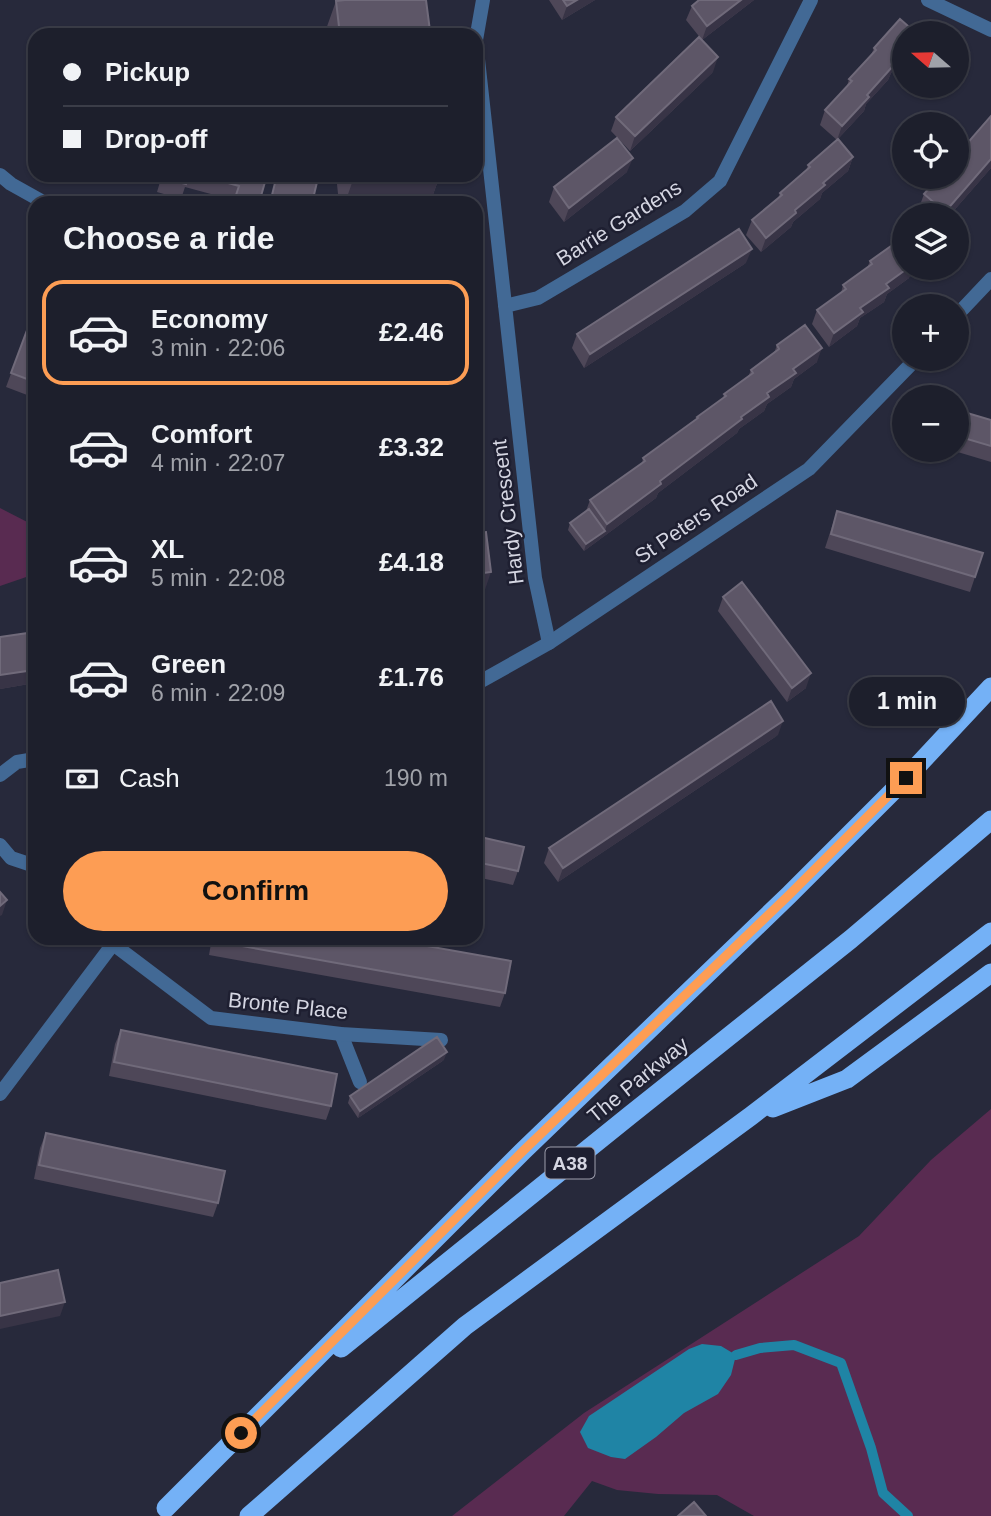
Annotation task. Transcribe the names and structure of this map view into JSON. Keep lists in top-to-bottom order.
{
  "streets": {
    "highway": ["The Parkway", "A38"],
    "street": [
      "Barrie Gardens",
      "Hardy Crescent",
      "St Peters Road",
      "Bronte Place"
    ]
  },
  "crossings": [
    ["Barrie Gardens", "Hardy Crescent"],
    ["Hardy Crescent", "St Peters Road"],
    ["The Parkway", "A38"]
  ],
  "north": "left",
  "page": {
    "map_buttons": ["+", "−"],
    "banner": ["Pickup", "Drop-off"],
    "heading": "Choose a ride",
    "list": [
      {
        "name": "Economy",
        "note": "3 min · 22:06",
        "value": "£2.46"
      },
      {
        "name": "Comfort",
        "note": "4 min · 22:07",
        "value": "£3.32"
      },
      {
        "name": "XL",
        "note": "5 min · 22:08",
        "value": "£4.18"
      },
      {
        "name": "Green",
        "note": "6 min · 22:09",
        "value": "£1.76"
      }
    ],
    "bubble": "1 min",
    "pay": ["Cash", "190 m"],
    "buttons": "Confirm"
  }
}
